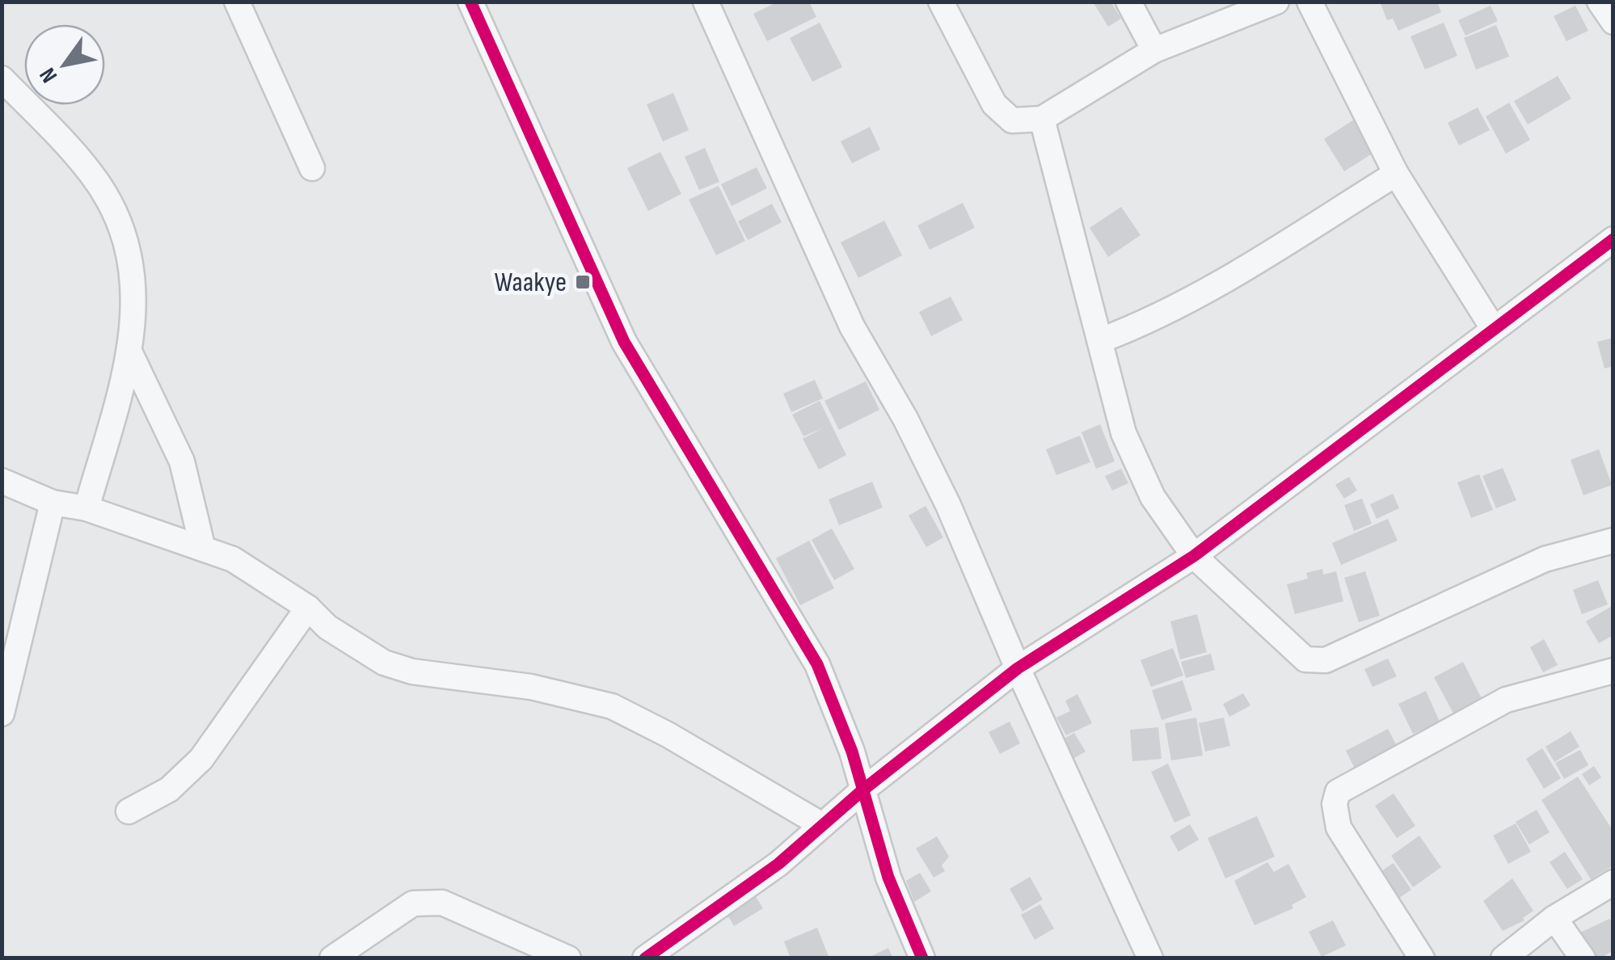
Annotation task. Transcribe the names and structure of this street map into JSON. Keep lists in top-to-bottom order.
{
  "places": {
    "transit": ["Waakye"]
  },
  "north": "bottom left"
}
